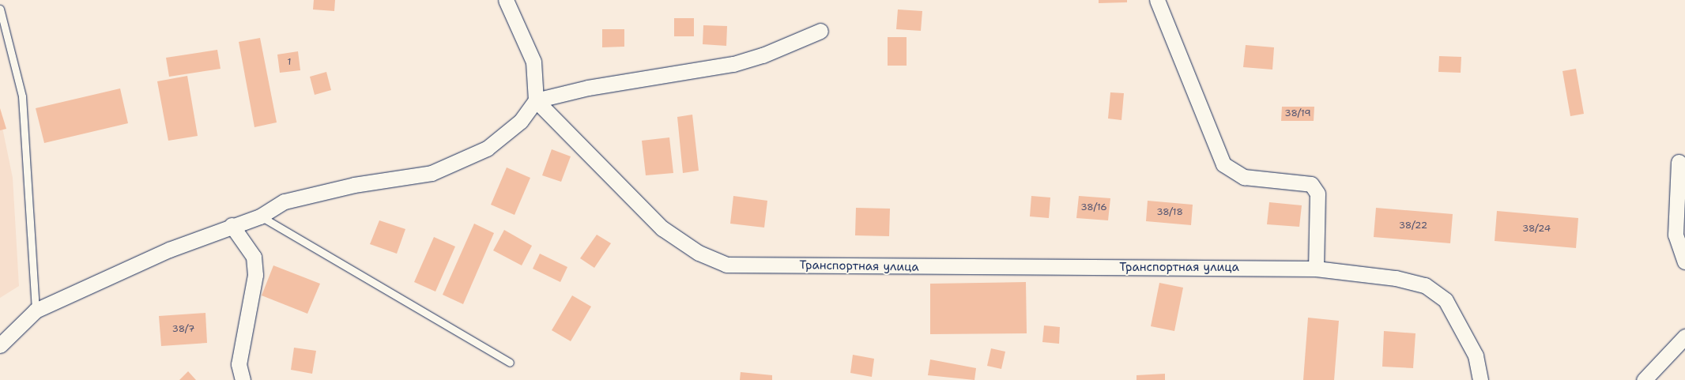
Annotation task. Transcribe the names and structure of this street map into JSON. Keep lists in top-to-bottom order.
{
  "streets": {
    "street": ["Транспортная улица"]
  },
  "house_numbers": [
    "1",
    "38/19",
    "38/16",
    "38/18",
    "38/22",
    "38/24",
    "38/7"
  ]
}
